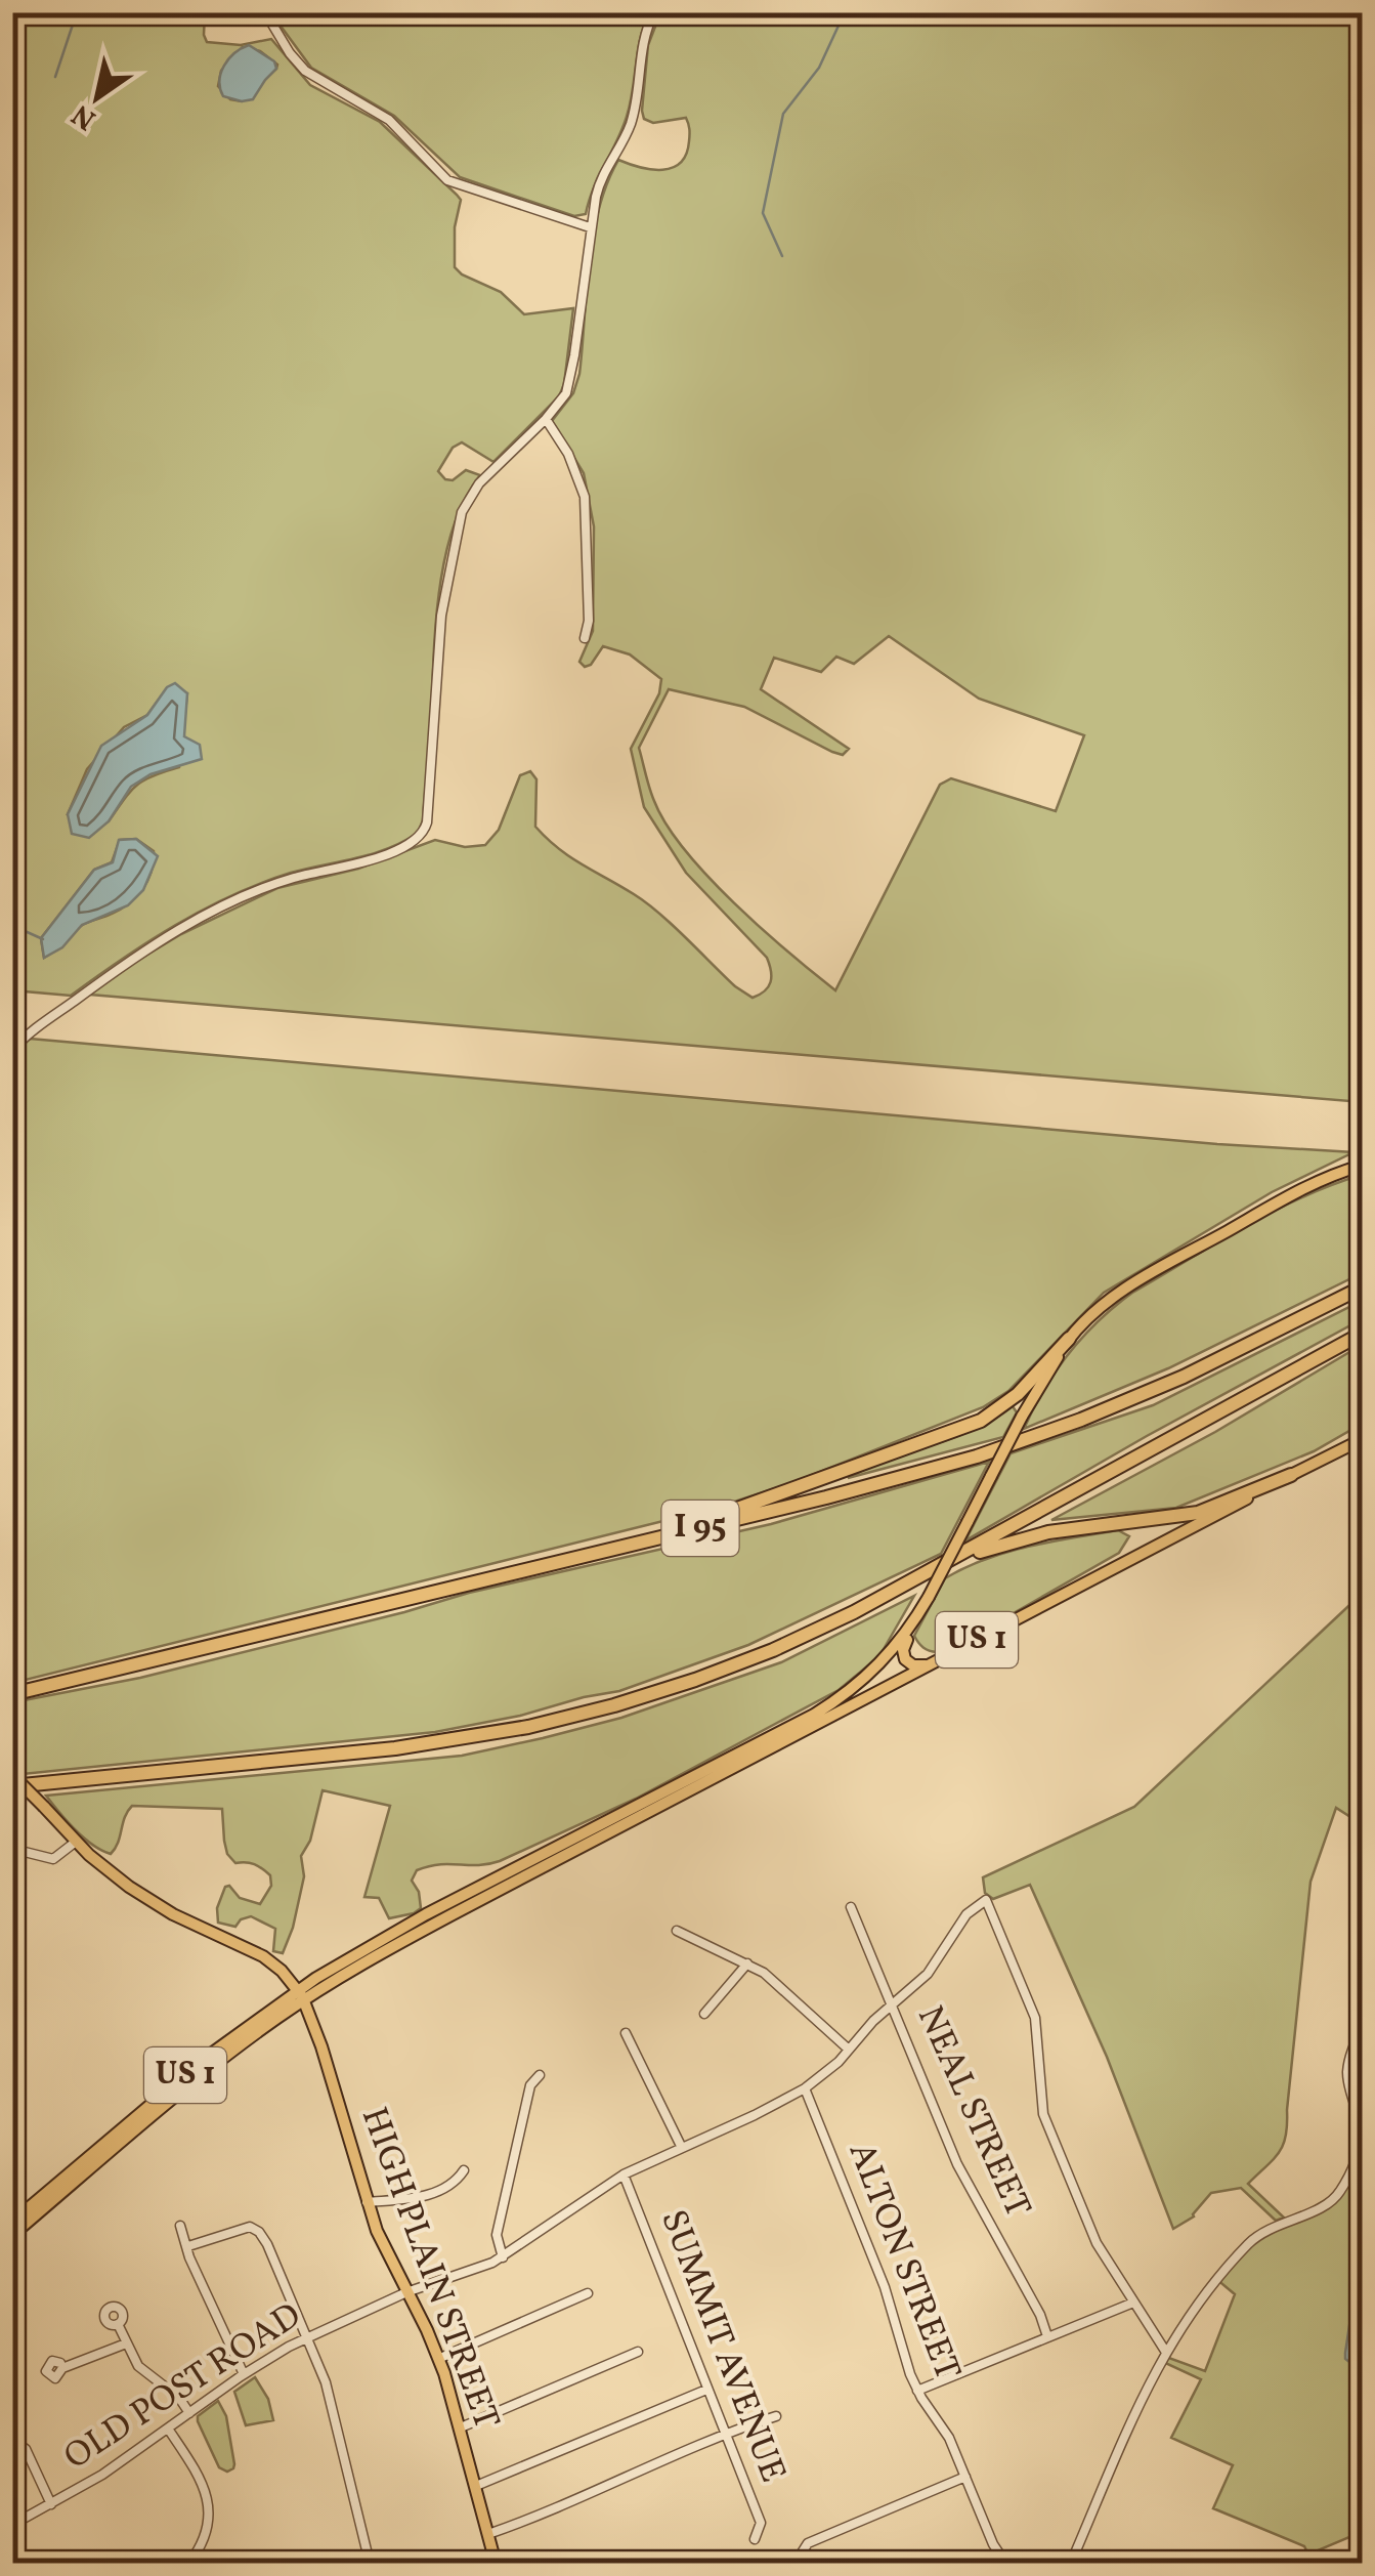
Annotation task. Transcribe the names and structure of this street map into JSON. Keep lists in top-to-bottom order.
{
  "streets": {
    "highway": ["I 95"],
    "main road": ["US 1", "HIGH PLAIN STREET"],
    "street": [
      "NEAL STREET",
      "ALTON STREET",
      "SUMMIT AVENUE",
      "OLD POST ROAD"
    ]
  },
  "crossings": [
    ["US 1", "HIGH PLAIN STREET"],
    ["NEAL STREET", "OLD POST ROAD"],
    ["ALTON STREET", "OLD POST ROAD"],
    ["HIGH PLAIN STREET", "OLD POST ROAD"],
    ["SUMMIT AVENUE", "OLD POST ROAD"]
  ],
  "north": "bottom left"
}
